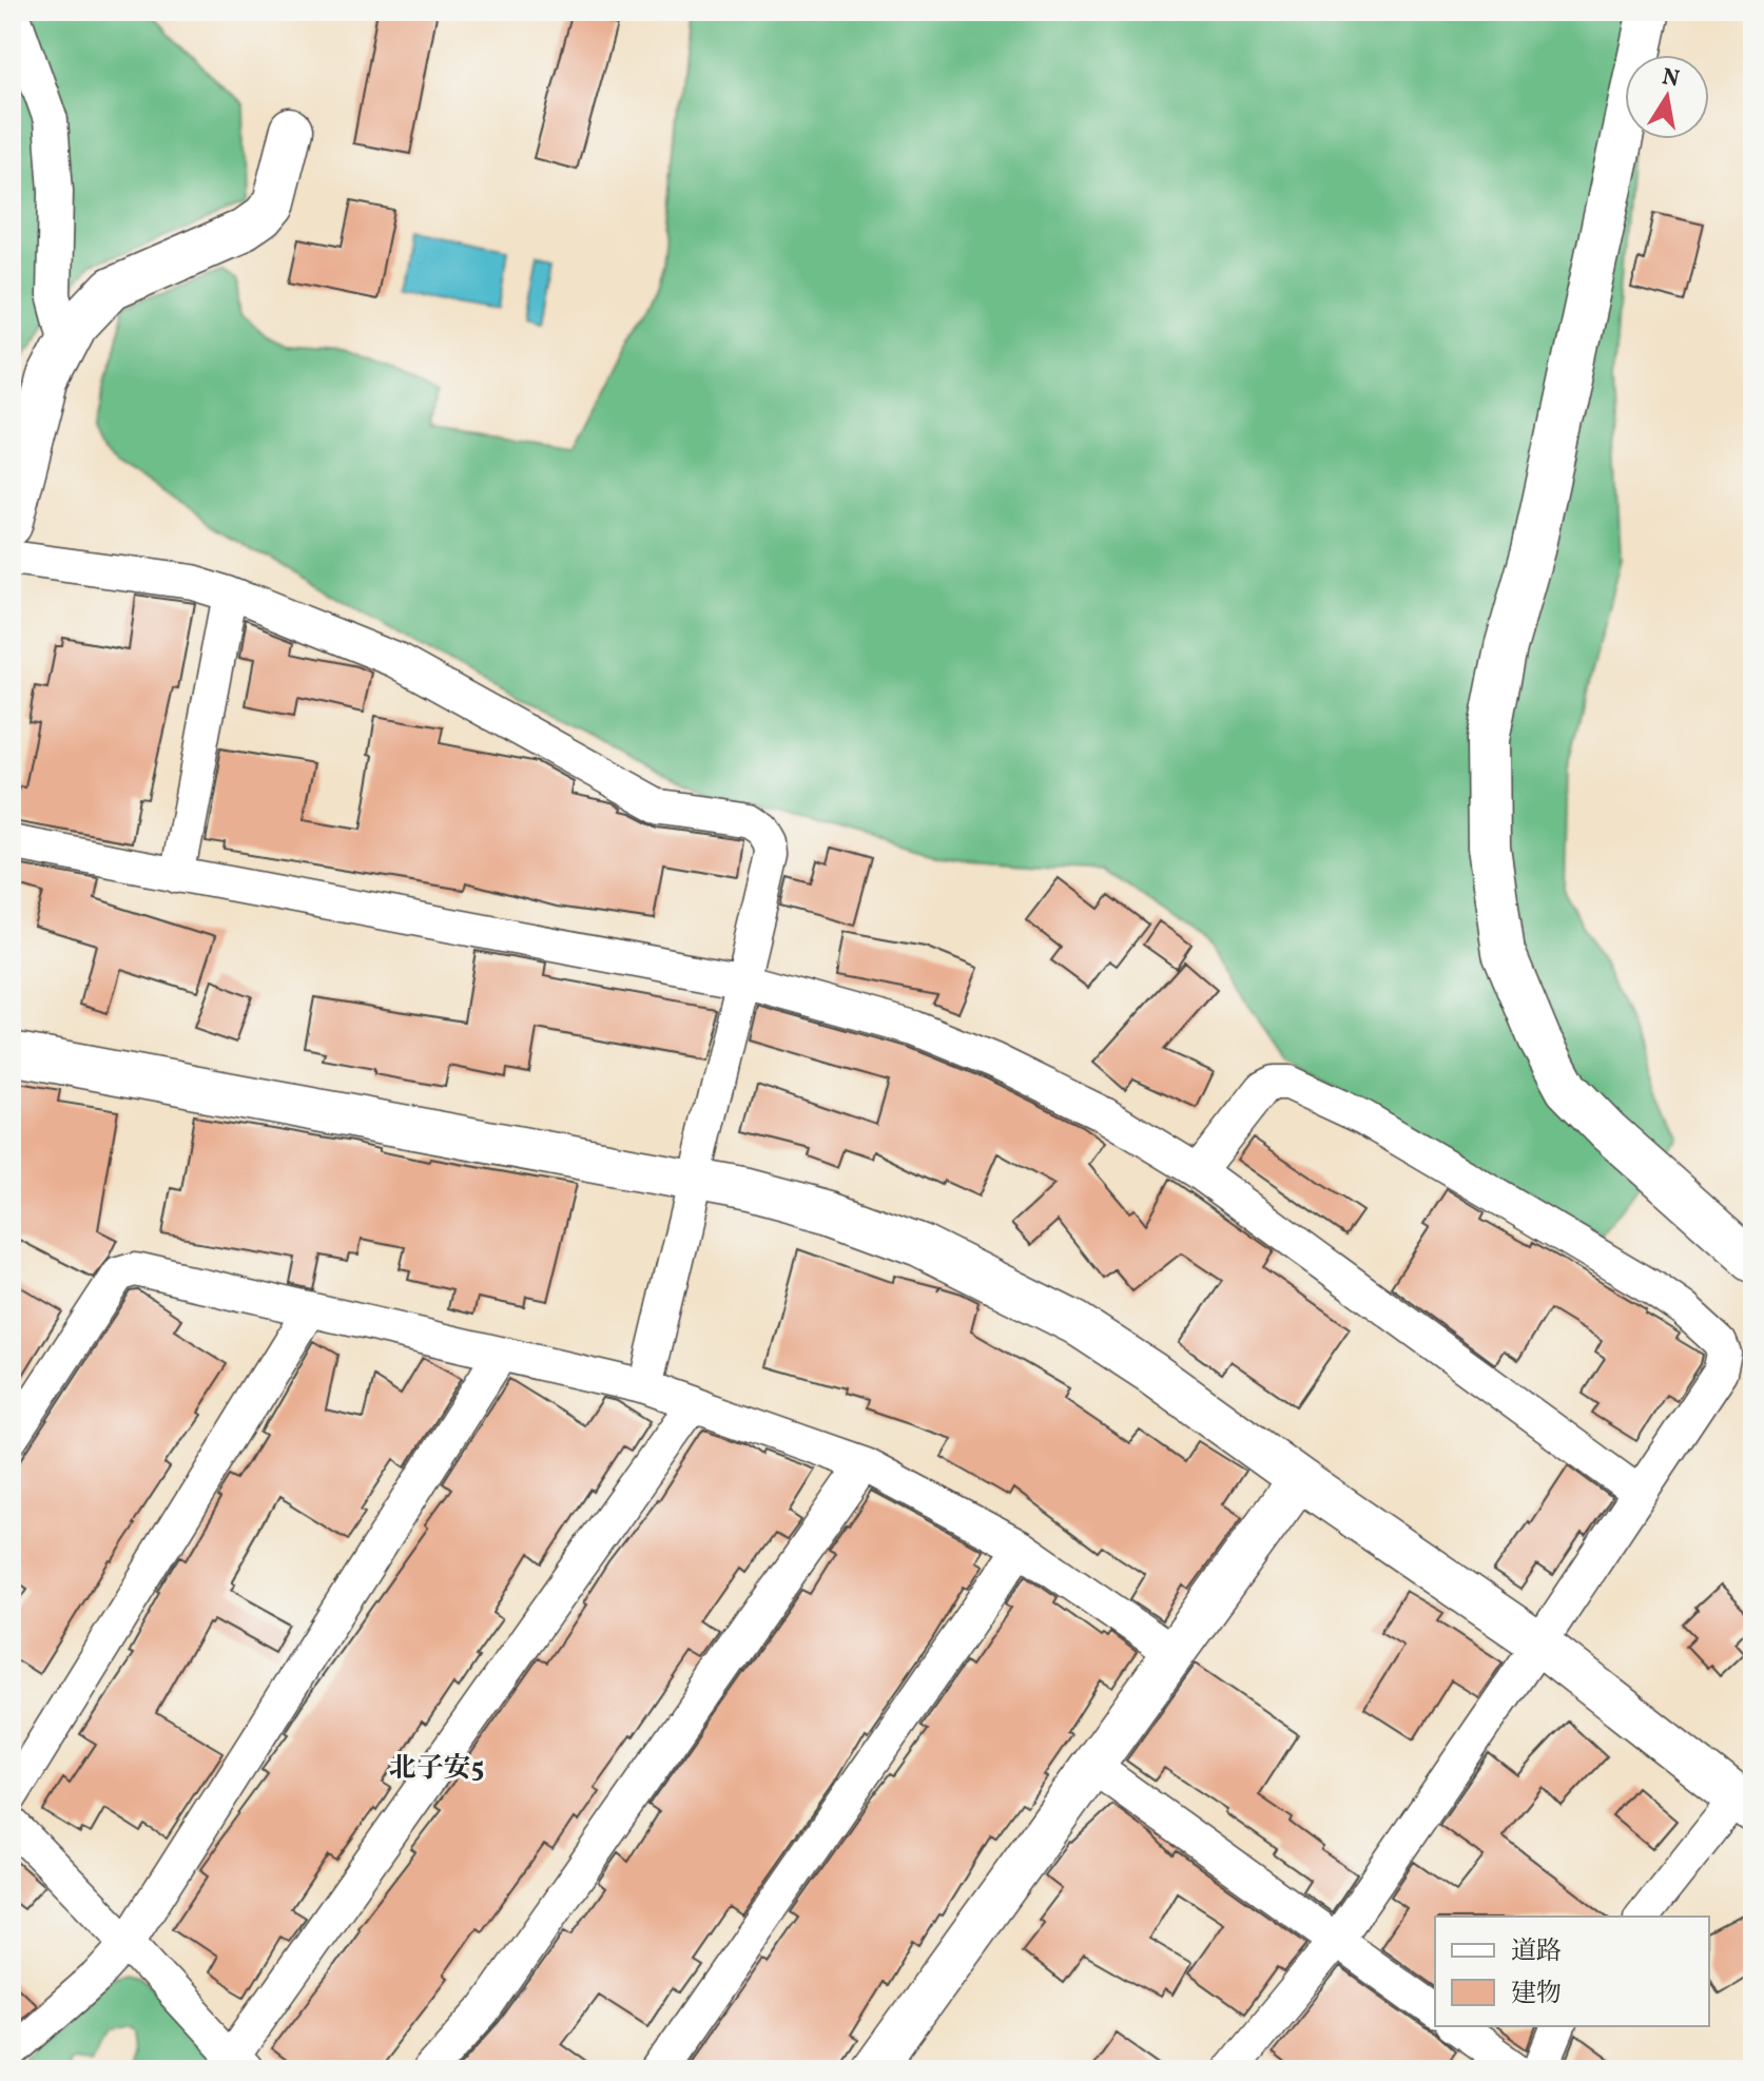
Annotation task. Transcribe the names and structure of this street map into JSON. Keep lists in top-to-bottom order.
{
  "districts": ["北子安5"],
  "legend": ["道路", "建物"],
  "north": "top"
}
